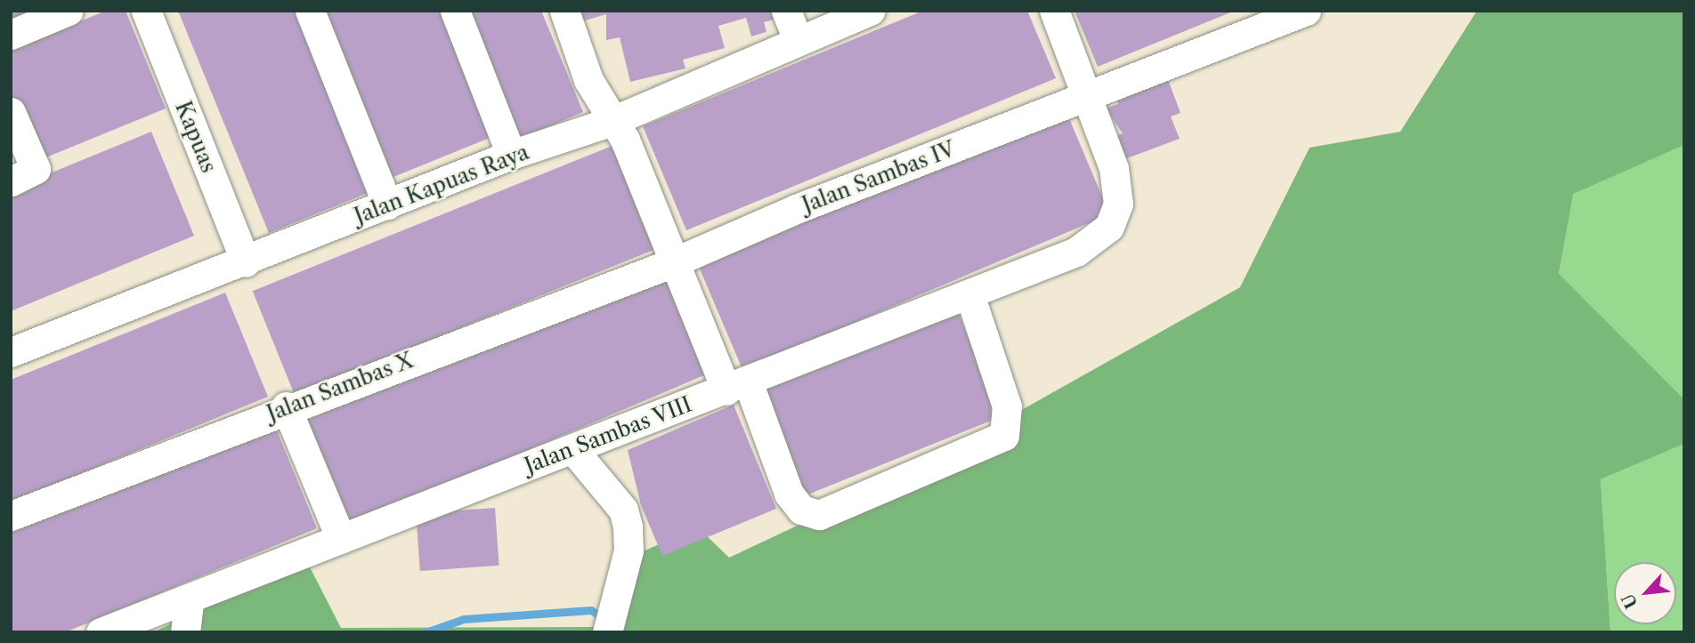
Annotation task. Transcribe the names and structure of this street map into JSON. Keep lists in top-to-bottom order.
{
  "streets": {
    "street": [
      "Kapuas",
      "Jalan Sambas IV",
      "Jalan Kapuas Raya",
      "Jalan Sambas X",
      "Jalan Sambas VIII"
    ]
  },
  "crossings": [
    ["Kapuas", "Jalan Kapuas Raya"],
    ["Jalan Sambas IV", "Jalan Sambas X"],
    ["Jalan Sambas IV", "Jalan Sambas VIII"]
  ],
  "north": "bottom left"
}
